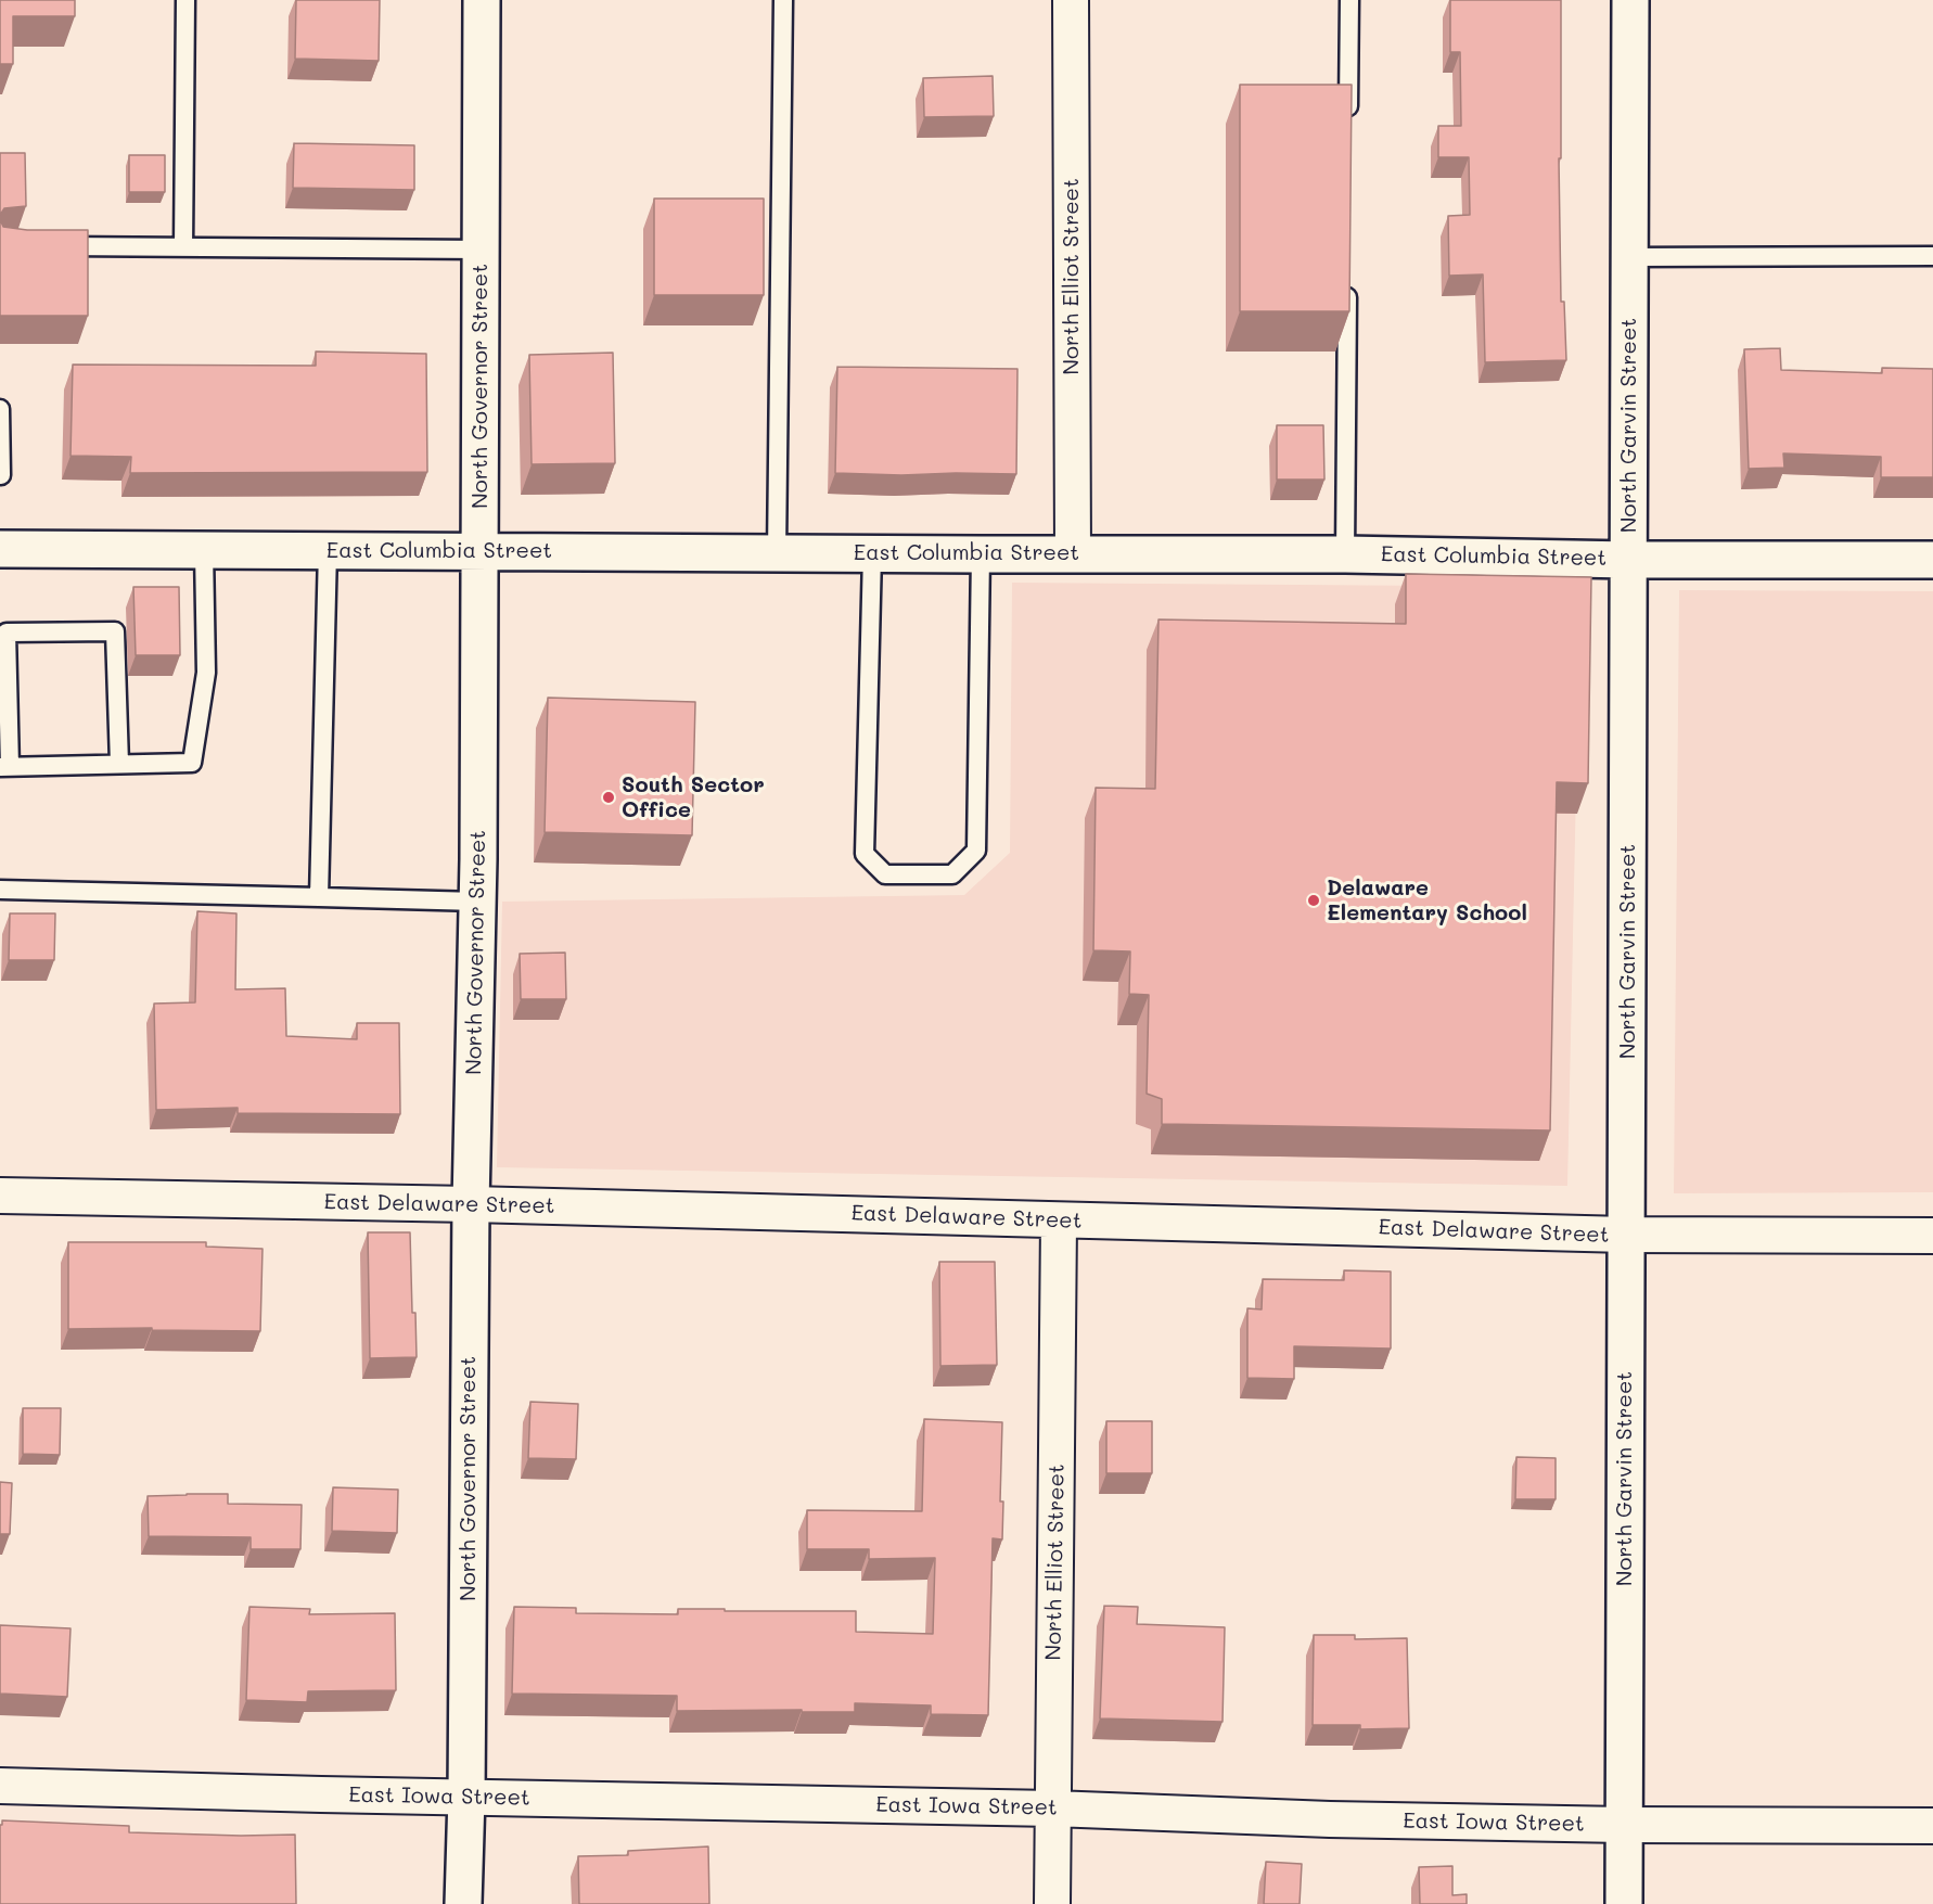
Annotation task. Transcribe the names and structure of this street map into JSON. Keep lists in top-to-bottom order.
{
  "streets": {
    "main road": ["North Governor Street", "North Garvin Street", "East Columbia Street"],
    "street": ["North Elliot Street", "East Delaware Street", "East Iowa Street"]
  },
  "crossings": [
    ["North Elliot Street", "East Columbia Street"],
    ["North Elliot Street", "East Delaware Street"],
    ["North Elliot Street", "East Iowa Street"],
    ["North Governor Street", "East Columbia Street"],
    ["North Governor Street", "East Delaware Street"],
    ["North Governor Street", "East Iowa Street"],
    ["North Garvin Street", "East Columbia Street"],
    ["North Garvin Street", "East Delaware Street"],
    ["North Garvin Street", "East Iowa Street"]
  ],
  "places": ["South Sector Office", "Delaware Elementary School"]
}
